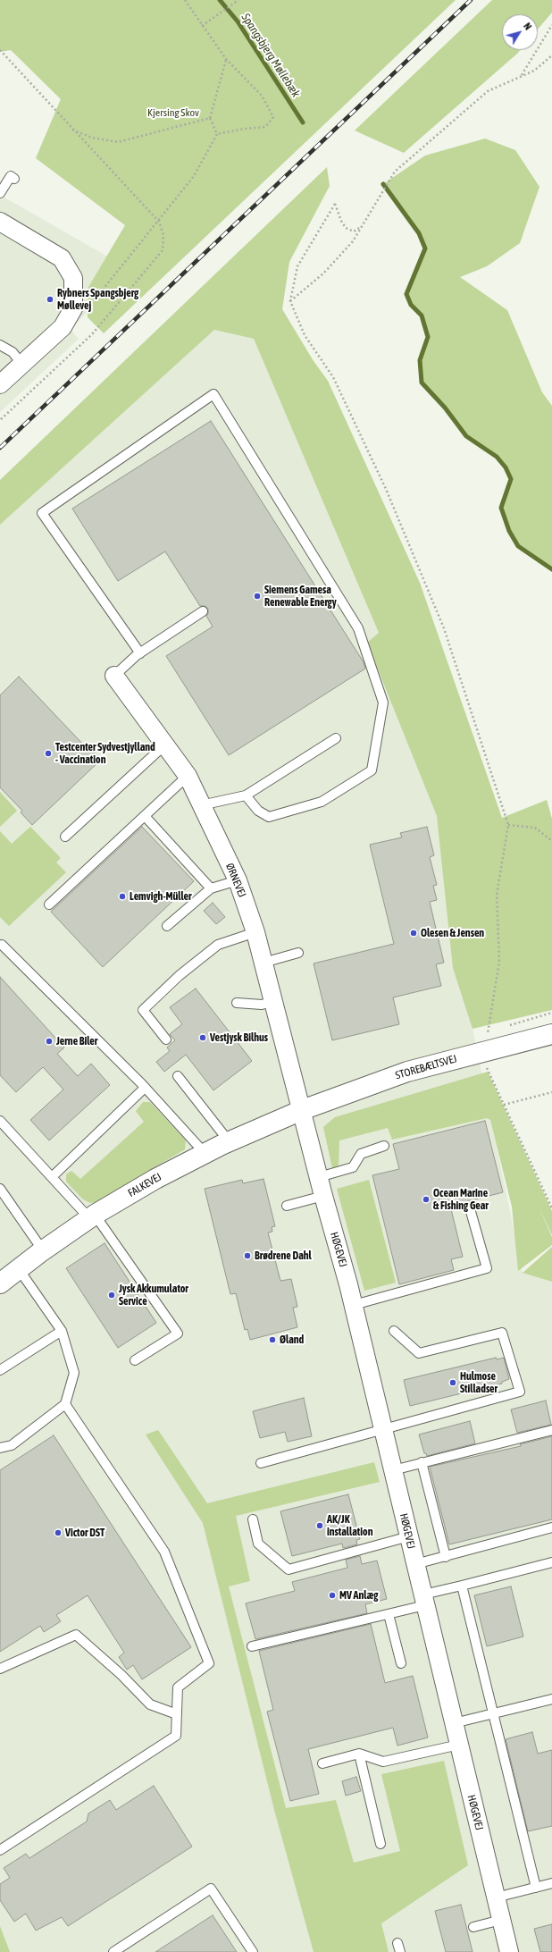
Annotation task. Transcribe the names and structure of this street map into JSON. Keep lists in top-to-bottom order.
{
  "streets": {
    "street": [
      "ØRNEVEJ",
      "STOREBÆLTSVEJ",
      "FALKEVEJ",
      "HØGEVEJ"
    ]
  },
  "crossings": [
    ["ØRNEVEJ", "STOREBÆLTSVEJ"],
    ["ØRNEVEJ", "FALKEVEJ"],
    ["ØRNEVEJ", "HØGEVEJ"],
    ["STOREBÆLTSVEJ", "FALKEVEJ"],
    ["STOREBÆLTSVEJ", "HØGEVEJ"],
    ["FALKEVEJ", "HØGEVEJ"]
  ],
  "water": ["Spangsbjerg Møllebæk"],
  "parks": ["Kjersing Skov"],
  "places": [
    "Rybners Spangsbjerg Møllevej",
    "Siemens Gamesa Renewable Energy",
    "Testcenter Sydvestjylland - Vaccination",
    "Lemvigh-Müller",
    "Olesen & Jensen",
    "Vestjysk Bilhus",
    "Jerne Biler",
    "Ocean Marine & Fishing Gear",
    "Brødrene Dahl",
    "Jysk Akkumulator Service",
    "Øland",
    "Hulmose Stilladser",
    "AK/JK installation",
    "Victor DST",
    "MV Anlæg"
  ],
  "north": "top right"
}
